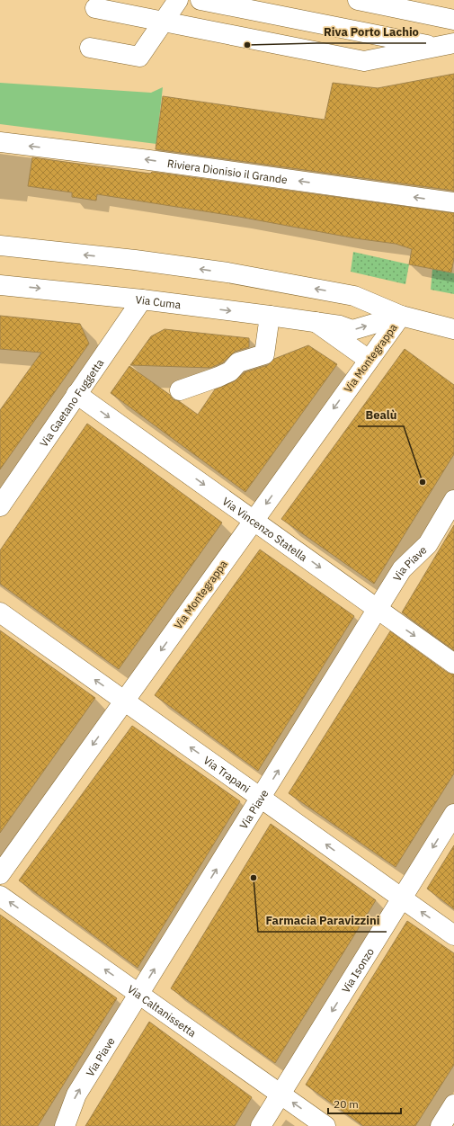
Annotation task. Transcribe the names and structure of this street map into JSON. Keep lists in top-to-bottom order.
{
  "streets": {
    "street": [
      "Riviera Dionisio il Grande",
      "Via Cuma",
      "Via Montegrappa",
      "Via Gaetano Fuggetta",
      "Via Vincenzo Statella",
      "Via Piave",
      "Via Trapani",
      "Via Isonzo",
      "Via Caltanissetta"
    ]
  },
  "crossings": [
    ["Via Cuma", "Via Montegrappa"],
    ["Via Cuma", "Via Gaetano Fuggetta"],
    ["Via Montegrappa", "Via Vincenzo Statella"],
    ["Via Montegrappa", "Via Trapani"],
    ["Via Gaetano Fuggetta", "Via Vincenzo Statella"],
    ["Via Vincenzo Statella", "Via Piave"],
    ["Via Piave", "Via Trapani"],
    ["Via Piave", "Via Caltanissetta"],
    ["Via Trapani", "Via Isonzo"],
    ["Via Isonzo", "Via Caltanissetta"]
  ],
  "one_way": [
    "Via Montegrappa",
    "Via Vincenzo Statella",
    "Via Piave",
    "Via Trapani",
    "Via Isonzo",
    "Via Caltanissetta"
  ],
  "places": ["Riva Porto Lachio", "Bealù", "Farmacia Paravizzini"],
  "scale_bar": "20 m"
}
